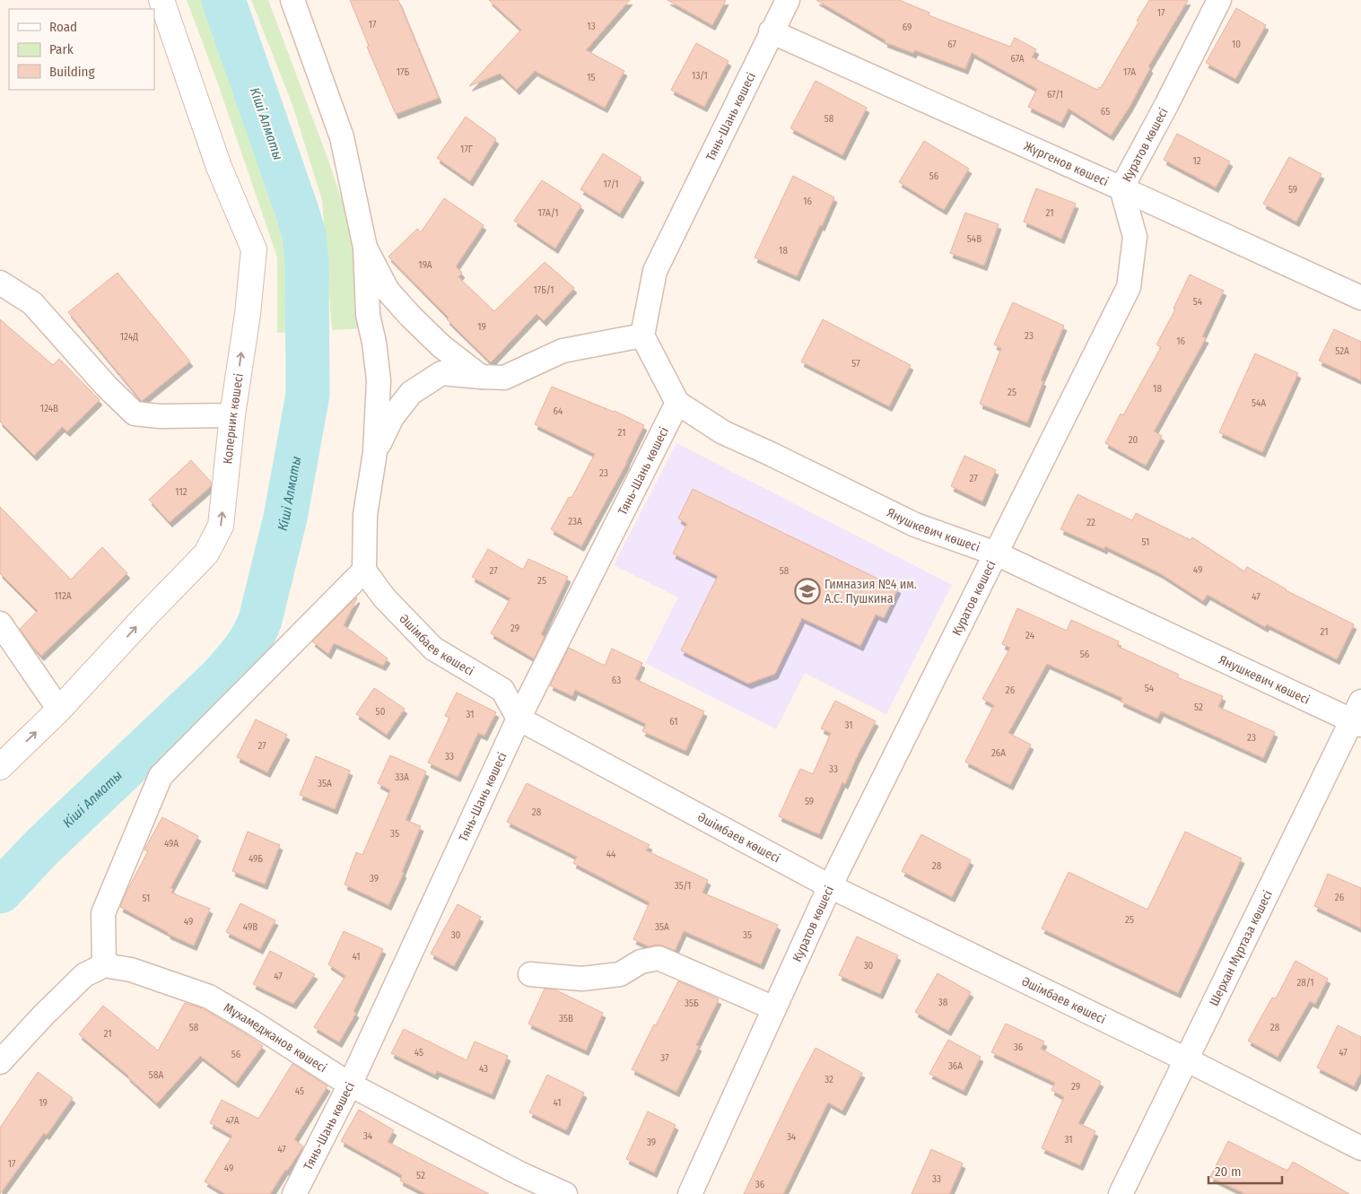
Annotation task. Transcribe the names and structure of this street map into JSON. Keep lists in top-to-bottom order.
{
  "streets": {
    "street": [
      "Тянь-Шань көшесі",
      "Куратов көшесі",
      "Жүргенов көшесі",
      "Коперник көшесі",
      "Янушкевич көшесі",
      "Әшімбаев көшесі",
      "Шерхан Мұртаза көшесі",
      "Мұхамеджанов көшесі"
    ]
  },
  "crossings": [
    ["Тянь-Шань көшесі", "Жүргенов көшесі"],
    ["Тянь-Шань көшесі", "Янушкевич көшесі"],
    ["Тянь-Шань көшесі", "Әшімбаев көшесі"],
    ["Тянь-Шань көшесі", "Мұхамеджанов көшесі"],
    ["Куратов көшесі", "Жүргенов көшесі"],
    ["Куратов көшесі", "Янушкевич көшесі"],
    ["Куратов көшесі", "Әшімбаев көшесі"],
    ["Янушкевич көшесі", "Шерхан Мұртаза көшесі"],
    ["Әшімбаев көшесі", "Шерхан Мұртаза көшесі"]
  ],
  "water": ["Кіші Алматы"],
  "places": {
    "school or university": ["Гимназия №4 им. А.С. Пушкина"]
  },
  "house_numbers": [
    "17",
    "17",
    "13",
    "69",
    "67",
    "10",
    "67А",
    "17Б",
    "17А",
    "13/1",
    "15",
    "67/1",
    "65",
    "58",
    "17Г",
    "12",
    "56",
    "17/1",
    "59",
    "16",
    "17А/1",
    "21",
    "54В",
    "18",
    "19А",
    "17Б/1",
    "54",
    "19",
    "23",
    "124Д",
    "16",
    "52А",
    "57",
    "18",
    "25",
    "54А",
    "124В",
    "64",
    "21",
    "20",
    "23",
    "27",
    "112",
    "23А",
    "22",
    "51",
    "49",
    "27",
    "58",
    "25",
    "112А",
    "47",
    "29",
    "21",
    "24",
    "56",
    "63",
    "54",
    "26",
    "52",
    "50",
    "31",
    "61",
    "31",
    "23",
    "27",
    "26А",
    "33",
    "33",
    "33А",
    "35А",
    "59",
    "28",
    "35",
    "49А",
    "44",
    "49Б",
    "28",
    "39",
    "35/1",
    "26",
    "51",
    "25",
    "49",
    "49В",
    "35А",
    "30",
    "35",
    "41",
    "30",
    "47",
    "28/1",
    "38",
    "35Б",
    "35В",
    "58",
    "28",
    "21",
    "36",
    "45",
    "47",
    "56",
    "37",
    "36А",
    "43",
    "58А",
    "32",
    "29",
    "45",
    "19",
    "41",
    "47А",
    "34",
    "34",
    "31",
    "39",
    "47",
    "17",
    "49",
    "52",
    "33",
    "36"
  ],
  "legend": ["Road", "Park", "Building"],
  "scale_bar": "20 m"
}
